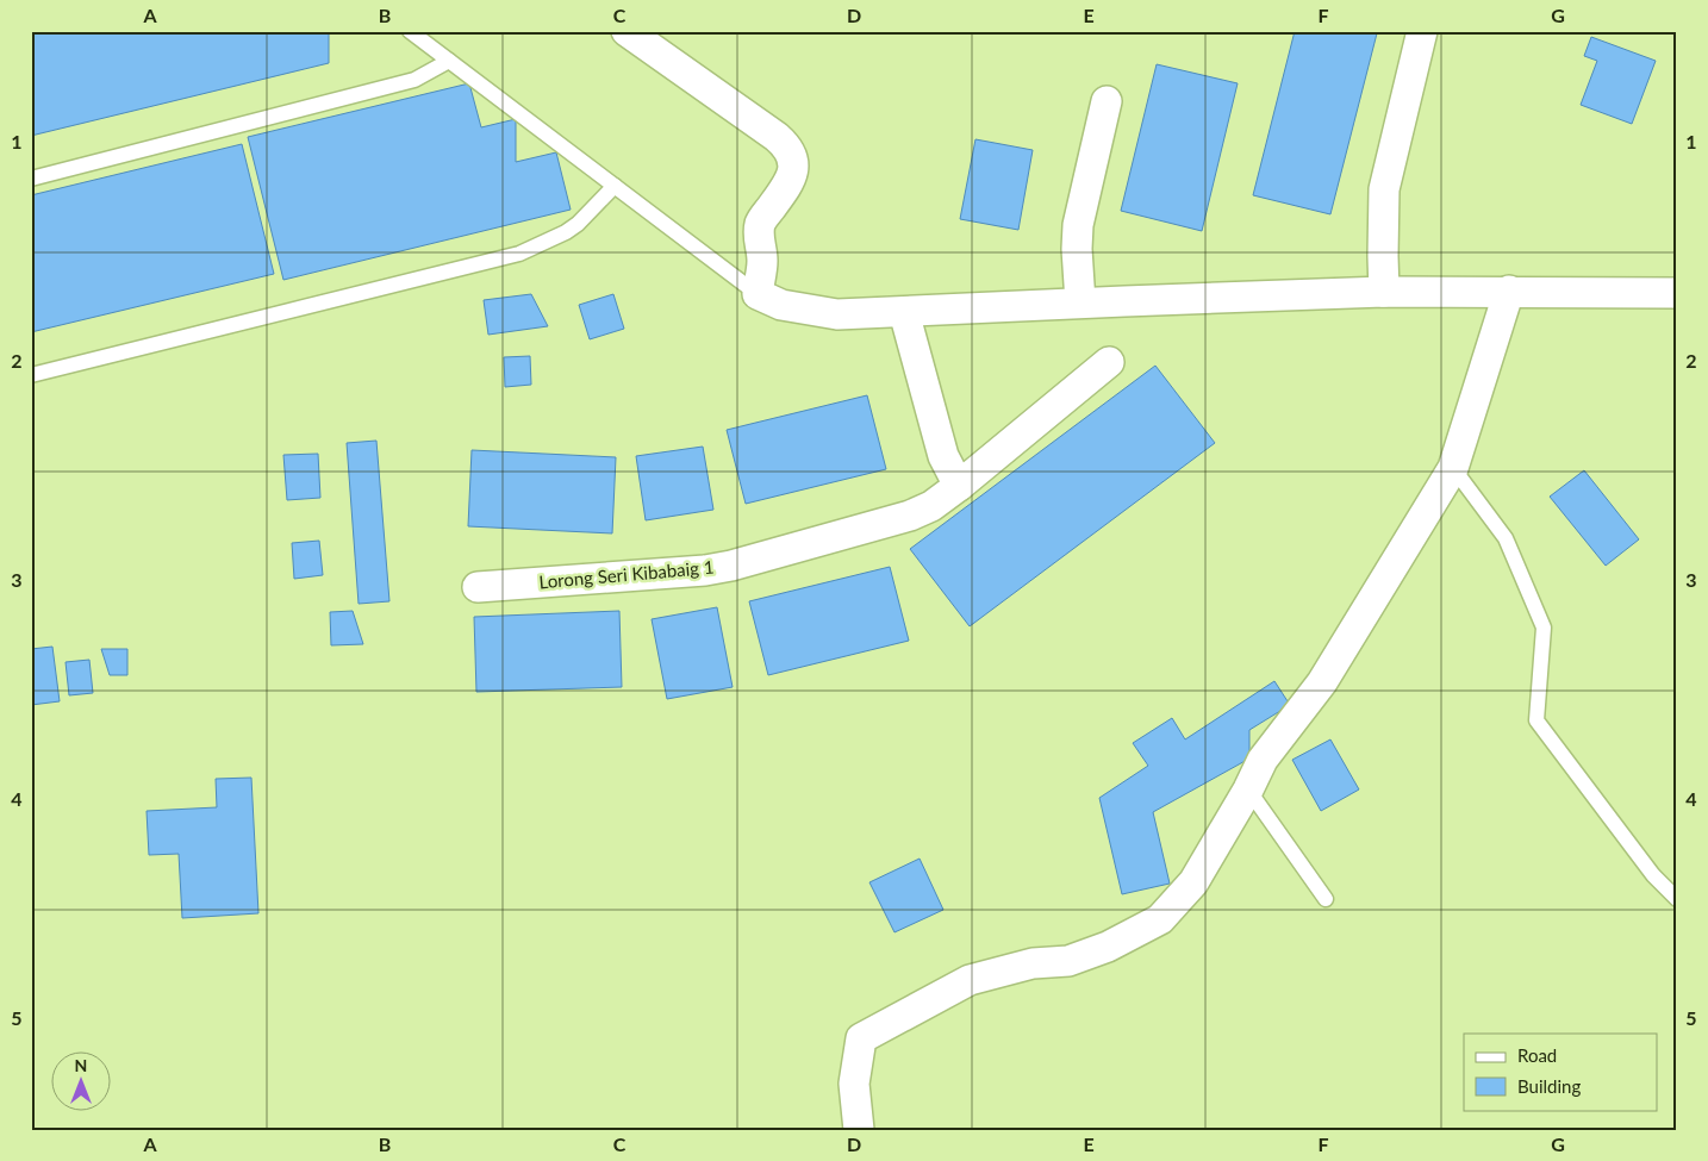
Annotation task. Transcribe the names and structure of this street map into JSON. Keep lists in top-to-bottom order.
{
  "streets": {
    "street": ["Lorong Seri Kibabaig 1"]
  },
  "legend": ["Road", "Building"],
  "north": "top",
  "grid": {
    "columns": [
      "A",
      "B",
      "C",
      "D",
      "E",
      "F",
      "G"
    ],
    "rows": [
      "1",
      "2",
      "3",
      "4",
      "5"
    ]
  }
}
